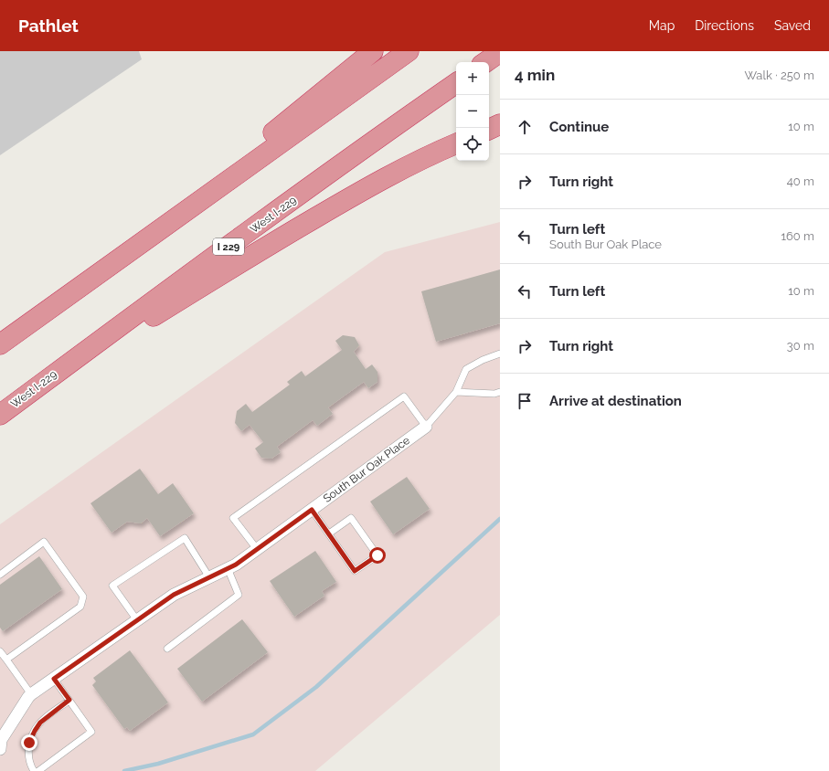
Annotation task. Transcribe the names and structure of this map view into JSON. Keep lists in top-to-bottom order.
{
  "streets": {
    "highway": ["West I-229", "I 229"],
    "street": ["South Bur Oak Place"]
  },
  "page": {
    "header": "Pathlet",
    "nav": ["Map", "Directions", "Saved"],
    "heading": ["4 min", "Walk · 250 m"],
    "map_buttons": ["+", "−"],
    "list": [
      ["Continue", "10 m"],
      ["Turn right", "40 m"],
      ["Turn left", "South Bur Oak Place", "160 m"],
      ["Turn left", "10 m"],
      ["Turn right", "30 m"],
      "Arrive at destination"
    ]
  }
}
